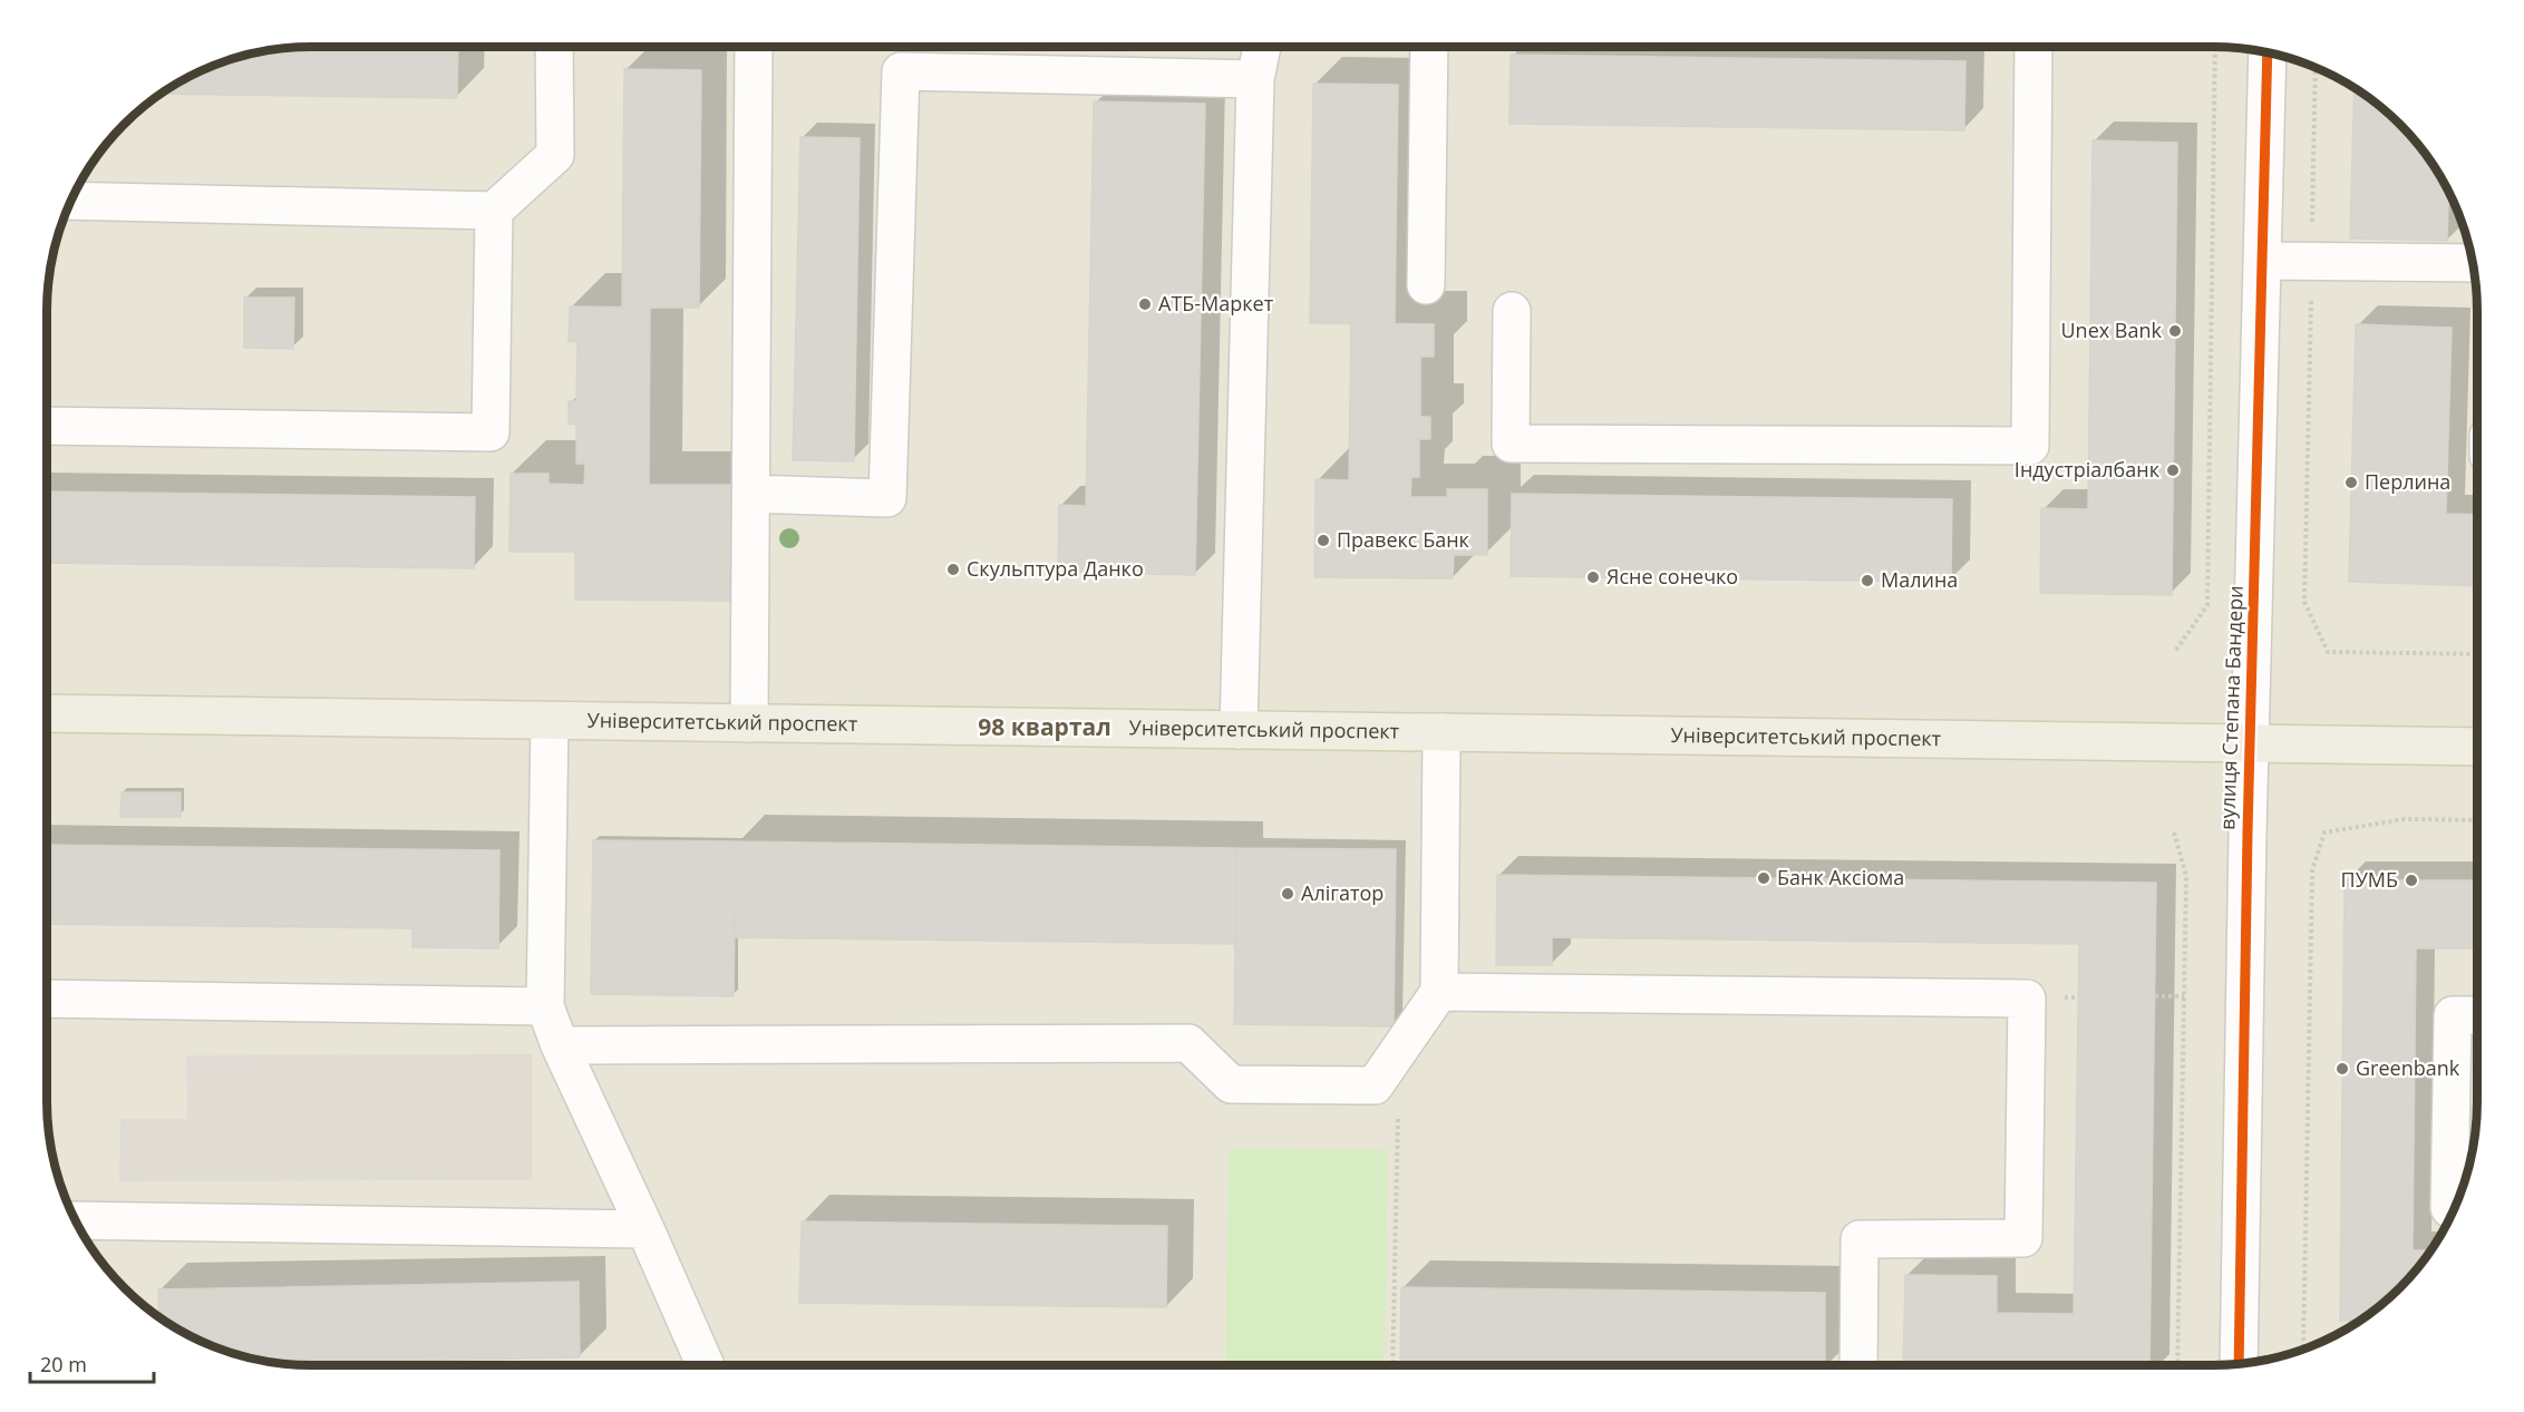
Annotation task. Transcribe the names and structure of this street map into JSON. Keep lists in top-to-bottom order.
{
  "streets": {
    "main road": ["Університетський проспект"],
    "street": ["вулиця Степана Бандери"]
  },
  "crossings": [
    ["вулиця Степана Бандери", "Університетський проспект"]
  ],
  "districts": ["98 квартал"],
  "places": [
    "АТБ-Маркет",
    "Unex Bank",
    "Індустріалбанк",
    "Перлина",
    "Правекс Банк",
    "Скульптура Данко",
    "Ясне сонечко",
    "Малина",
    "Банк Аксіома",
    "ПУМБ",
    "Алігатор",
    "Greenbank"
  ],
  "scale_bar": "20 m"
}
